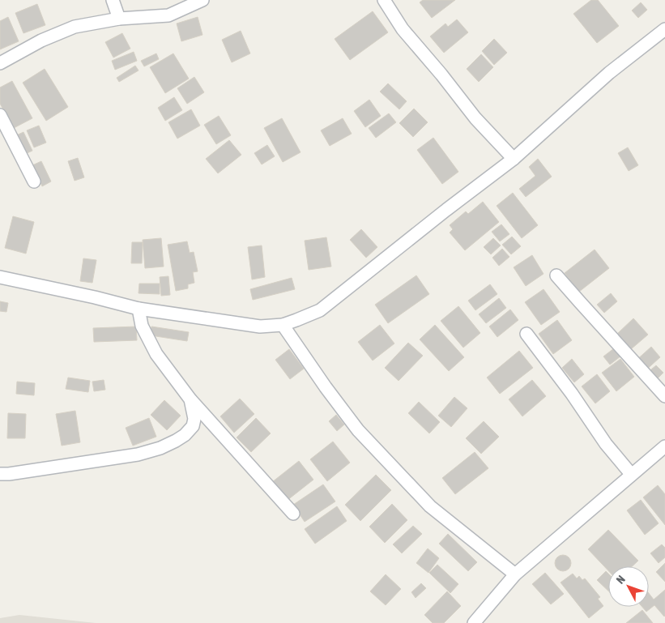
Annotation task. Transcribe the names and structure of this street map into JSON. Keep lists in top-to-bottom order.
{
  "north": "top left"
}
